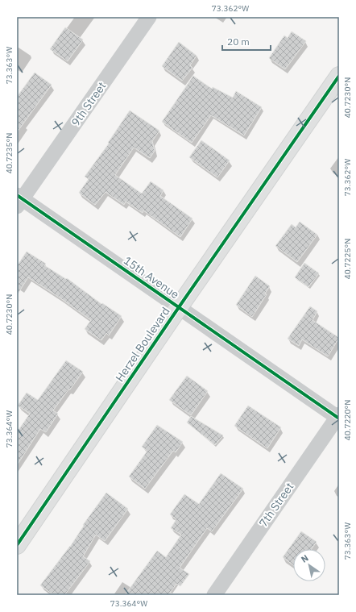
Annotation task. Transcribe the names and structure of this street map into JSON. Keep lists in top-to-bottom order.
{
  "streets": {
    "street": [
      "9th Street",
      "15th Avenue",
      "Herzel Boulevard",
      "7th Street"
    ]
  },
  "crossings": [
    ["9th Street", "15th Avenue"],
    ["15th Avenue", "Herzel Boulevard"],
    ["15th Avenue", "7th Street"]
  ],
  "scale_bar": "20 m",
  "north": "top left",
  "coordinates": [
    "73.362°W",
    "73.363°W",
    "40.7230°N",
    "40.7235°N",
    "40.7225°N",
    "40.7220°N",
    "73.364°W"
  ]
}
